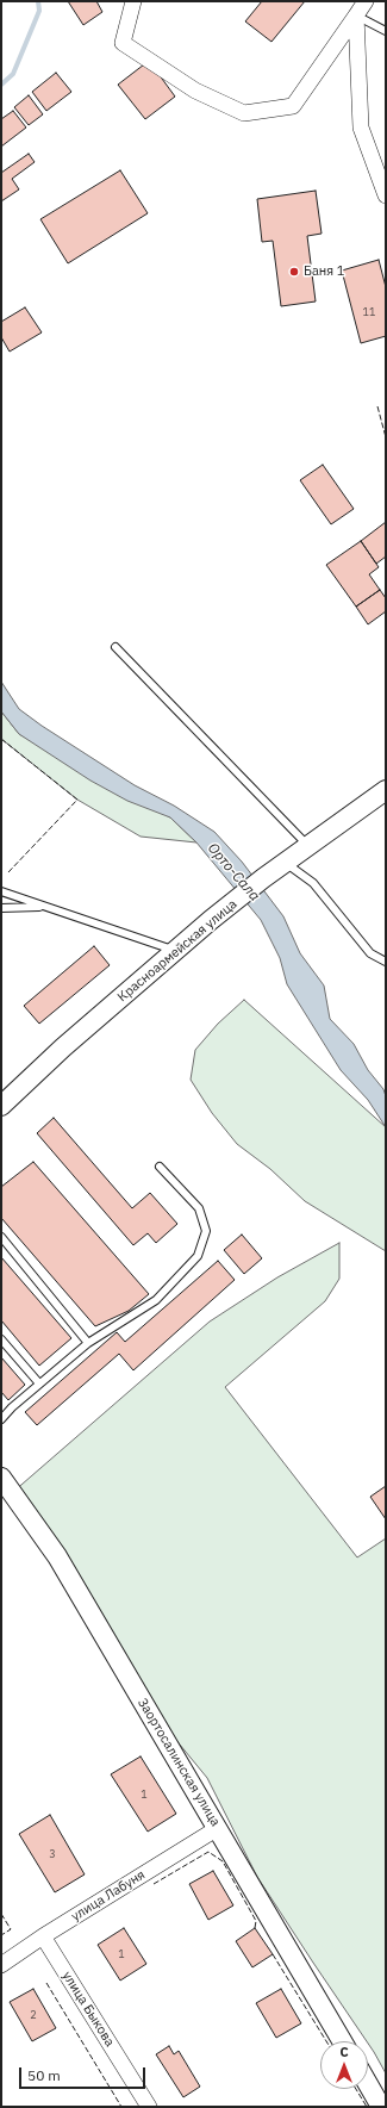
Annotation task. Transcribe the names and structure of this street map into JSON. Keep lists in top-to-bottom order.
{
  "streets": {
    "street": [
      "Красноармейская улица",
      "Заортосалинская улица",
      "улица Лабуня",
      "улица Быкова"
    ]
  },
  "crossings": [
    ["Заортосалинская улица", "улица Лабуня"],
    ["улица Лабуня", "улица Быкова"]
  ],
  "water": ["Орто-Сала"],
  "places": ["Баня 1"],
  "house_numbers": [
    "11",
    "1",
    "3",
    "1",
    "2"
  ],
  "scale_bar": "50 m",
  "north": "top"
}
